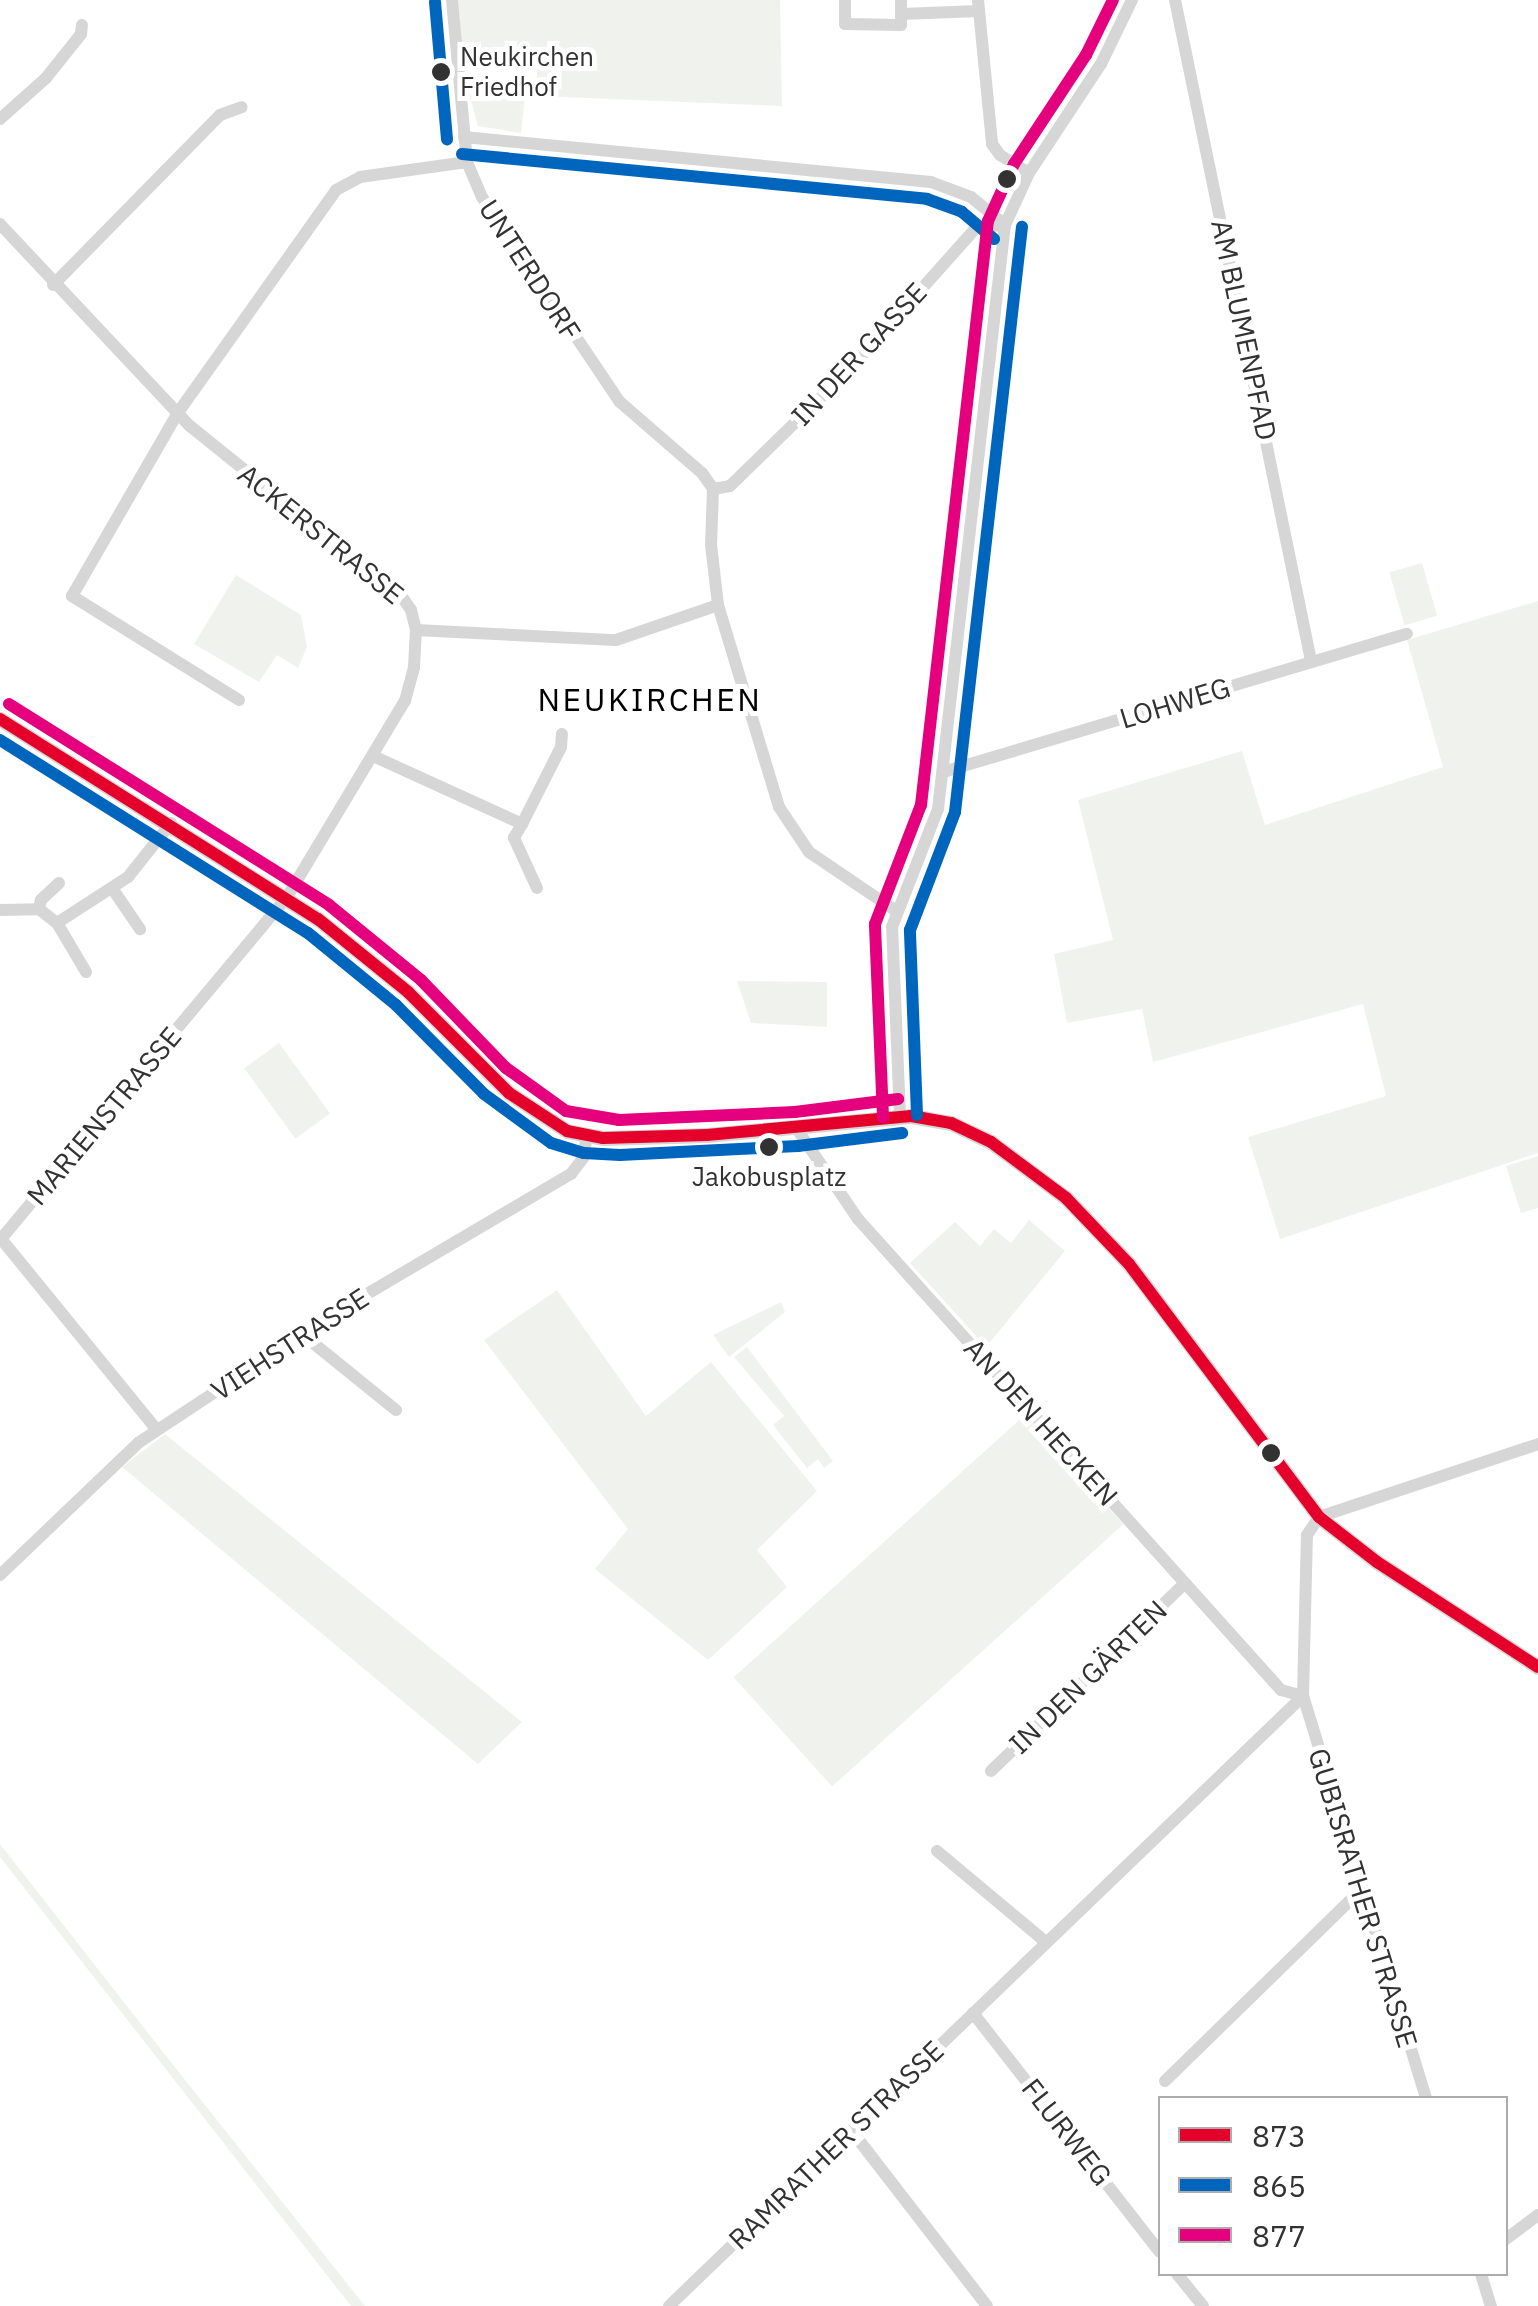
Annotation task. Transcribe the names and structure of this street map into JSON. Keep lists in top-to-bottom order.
{
  "streets": {
    "street": [
      "UNTERDORF",
      "AM BLUMENPFAD",
      "IN DER GASSE",
      "ACKERSTRASSE",
      "LOHWEG",
      "MARIENSTRASSE",
      "VIEHSTRASSE",
      "AN DEN HECKEN",
      "IN DEN GÄRTEN",
      "GUBISRATHER STRASSE",
      "FLURWEG",
      "RAMRATHER STRASSE"
    ]
  },
  "crossings": [
    ["UNTERDORF", "IN DER GASSE"],
    ["AM BLUMENPFAD", "LOHWEG"],
    ["ACKERSTRASSE", "MARIENSTRASSE"],
    ["MARIENSTRASSE", "VIEHSTRASSE"],
    ["AN DEN HECKEN", "IN DEN GÄRTEN"],
    ["AN DEN HECKEN", "GUBISRATHER STRASSE"],
    ["AN DEN HECKEN", "RAMRATHER STRASSE"],
    ["GUBISRATHER STRASSE", "RAMRATHER STRASSE"],
    ["FLURWEG", "RAMRATHER STRASSE"]
  ],
  "districts": ["NEUKIRCHEN"],
  "places": ["Neukirchen Friedhof", "Jakobusplatz"],
  "lines": ["transit line 877", "transit line 865", "transit line 873"],
  "legend": ["873", "865", "877"]
}
